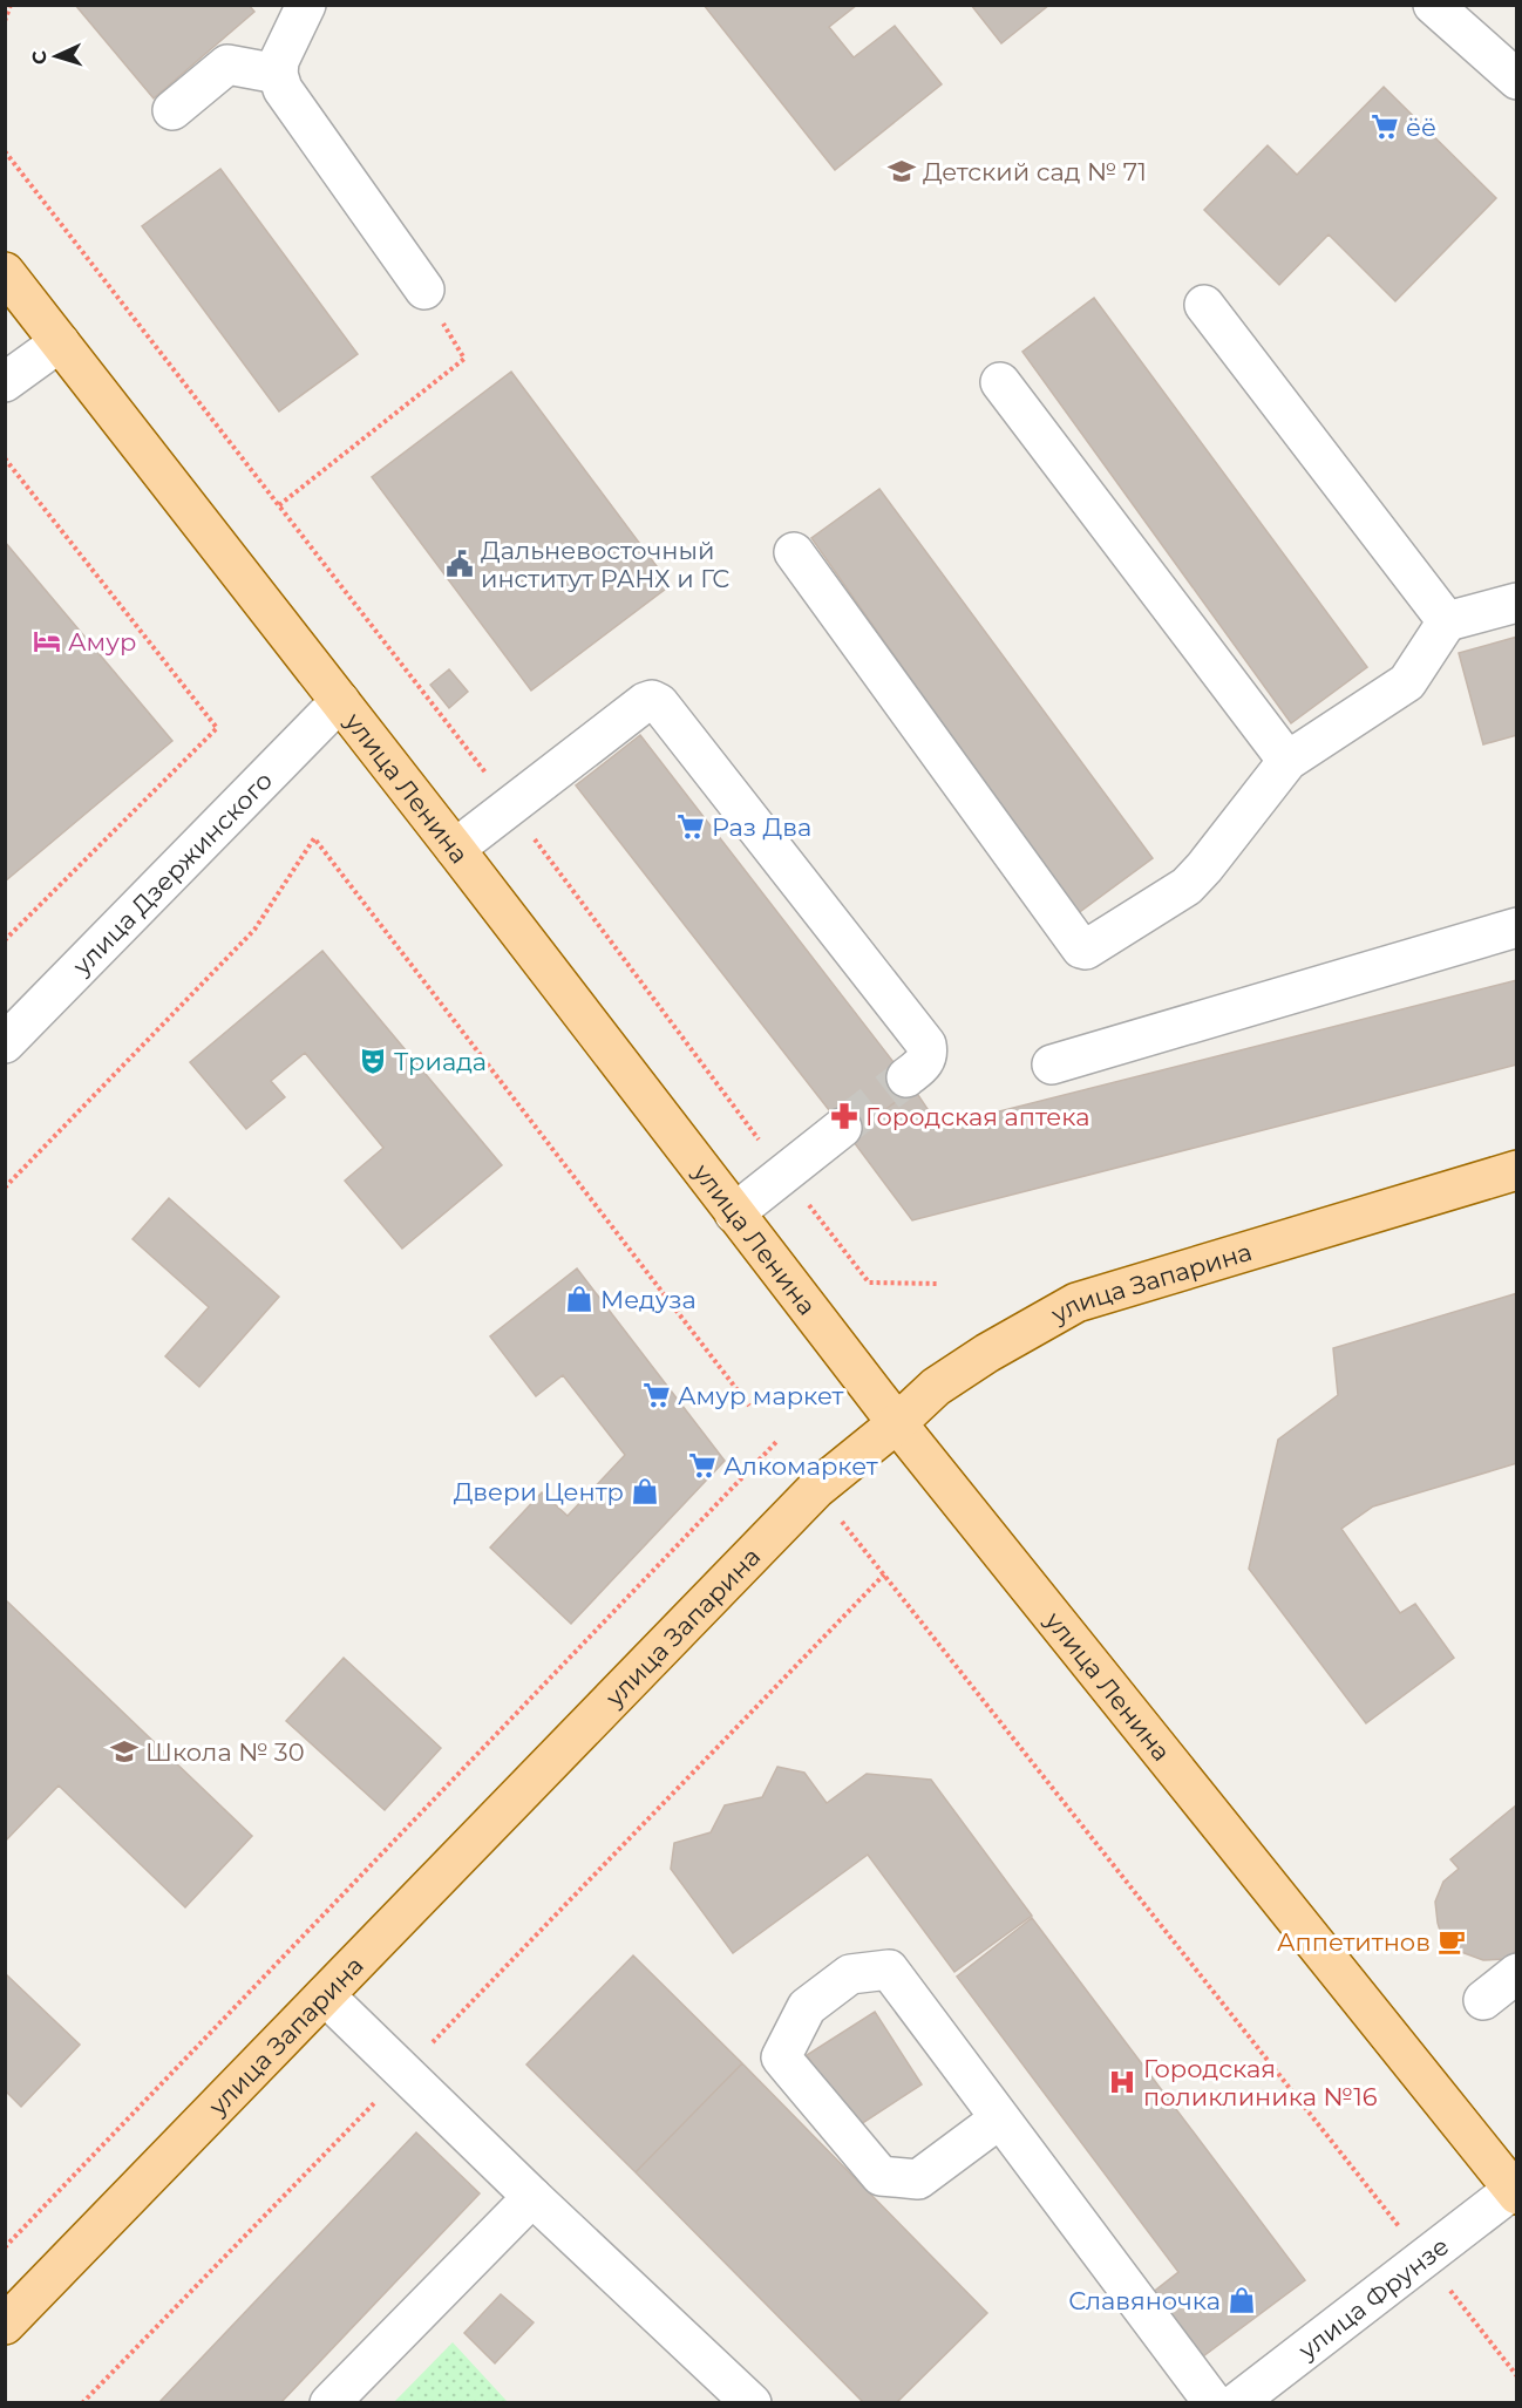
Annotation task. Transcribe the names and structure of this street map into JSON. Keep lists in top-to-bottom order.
{
  "streets": {
    "main road": ["улица Ленина", "улица Запарина"],
    "street": ["улица Дзержинского", "улица Фрунзе"]
  },
  "crossings": [
    ["улица Ленина", "улица Дзержинского"],
    ["улица Ленина", "улица Запарина"],
    ["улица Ленина", "улица Фрунзе"]
  ],
  "places": {
    "supermarket": [
      "ёё",
      "Раз Два",
      "Амур маркет",
      "Алкомаркет"
    ],
    "school or university": ["Детский сад № 71", "Школа № 30"],
    "public building": ["Дальневосточный институт РАНХ и ГС"],
    "hotel": ["Амур"],
    "theatre": ["Триада"],
    "pharmacy": ["Городская аптека"],
    "shop": ["Медуза", "Двери Центр", "Славяночка"],
    "cafe": ["Аппетитнов"],
    "hospital": ["Городская поликлиника №16"]
  },
  "north": "left"
}
